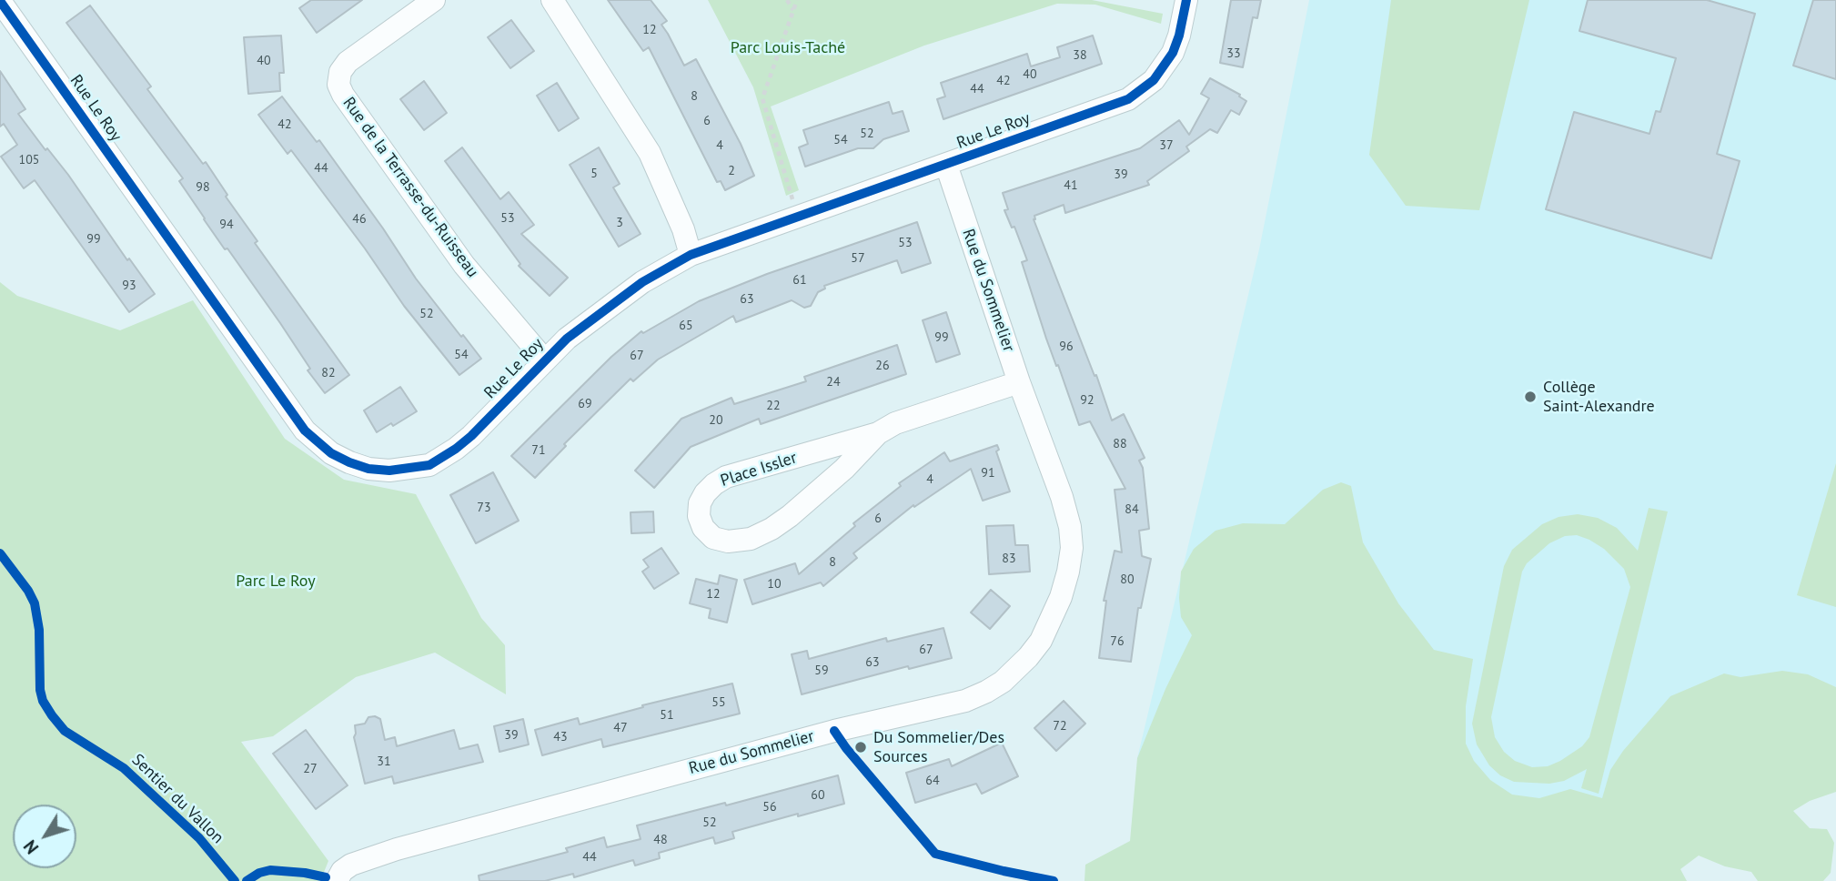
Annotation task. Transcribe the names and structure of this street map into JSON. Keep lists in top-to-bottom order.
{
  "streets": {
    "street": [
      "Rue Le Roy",
      "Rue de la Terrasse-du-Ruisseau",
      "Rue du Sommelier",
      "Place Issler"
    ],
    "cycle path": ["Sentier du Vallon"]
  },
  "crossings": [
    ["Rue Le Roy", "Rue de la Terrasse-du-Ruisseau"],
    ["Rue Le Roy", "Rue du Sommelier"],
    ["Rue du Sommelier", "Place Issler"]
  ],
  "parks": ["Parc Louis-Taché", "Parc Le Roy"],
  "places": ["Collège Saint-Alexandre", "Du Sommelier/Des Sources"],
  "house_numbers": [
    "12",
    "33",
    "38",
    "40",
    "40",
    "42",
    "44",
    "8",
    "6",
    "42",
    "52",
    "54",
    "4",
    "37",
    "105",
    "44",
    "2",
    "5",
    "39",
    "41",
    "98",
    "53",
    "46",
    "3",
    "94",
    "99",
    "53",
    "57",
    "61",
    "93",
    "63",
    "52",
    "65",
    "99",
    "96",
    "54",
    "67",
    "26",
    "82",
    "24",
    "92",
    "69",
    "22",
    "20",
    "88",
    "71",
    "91",
    "4",
    "73",
    "84",
    "6",
    "83",
    "8",
    "80",
    "10",
    "12",
    "76",
    "67",
    "63",
    "59",
    "55",
    "51",
    "72",
    "47",
    "39",
    "43",
    "31",
    "27",
    "64",
    "60",
    "56",
    "52",
    "48",
    "44"
  ],
  "north": "bottom left"
}
